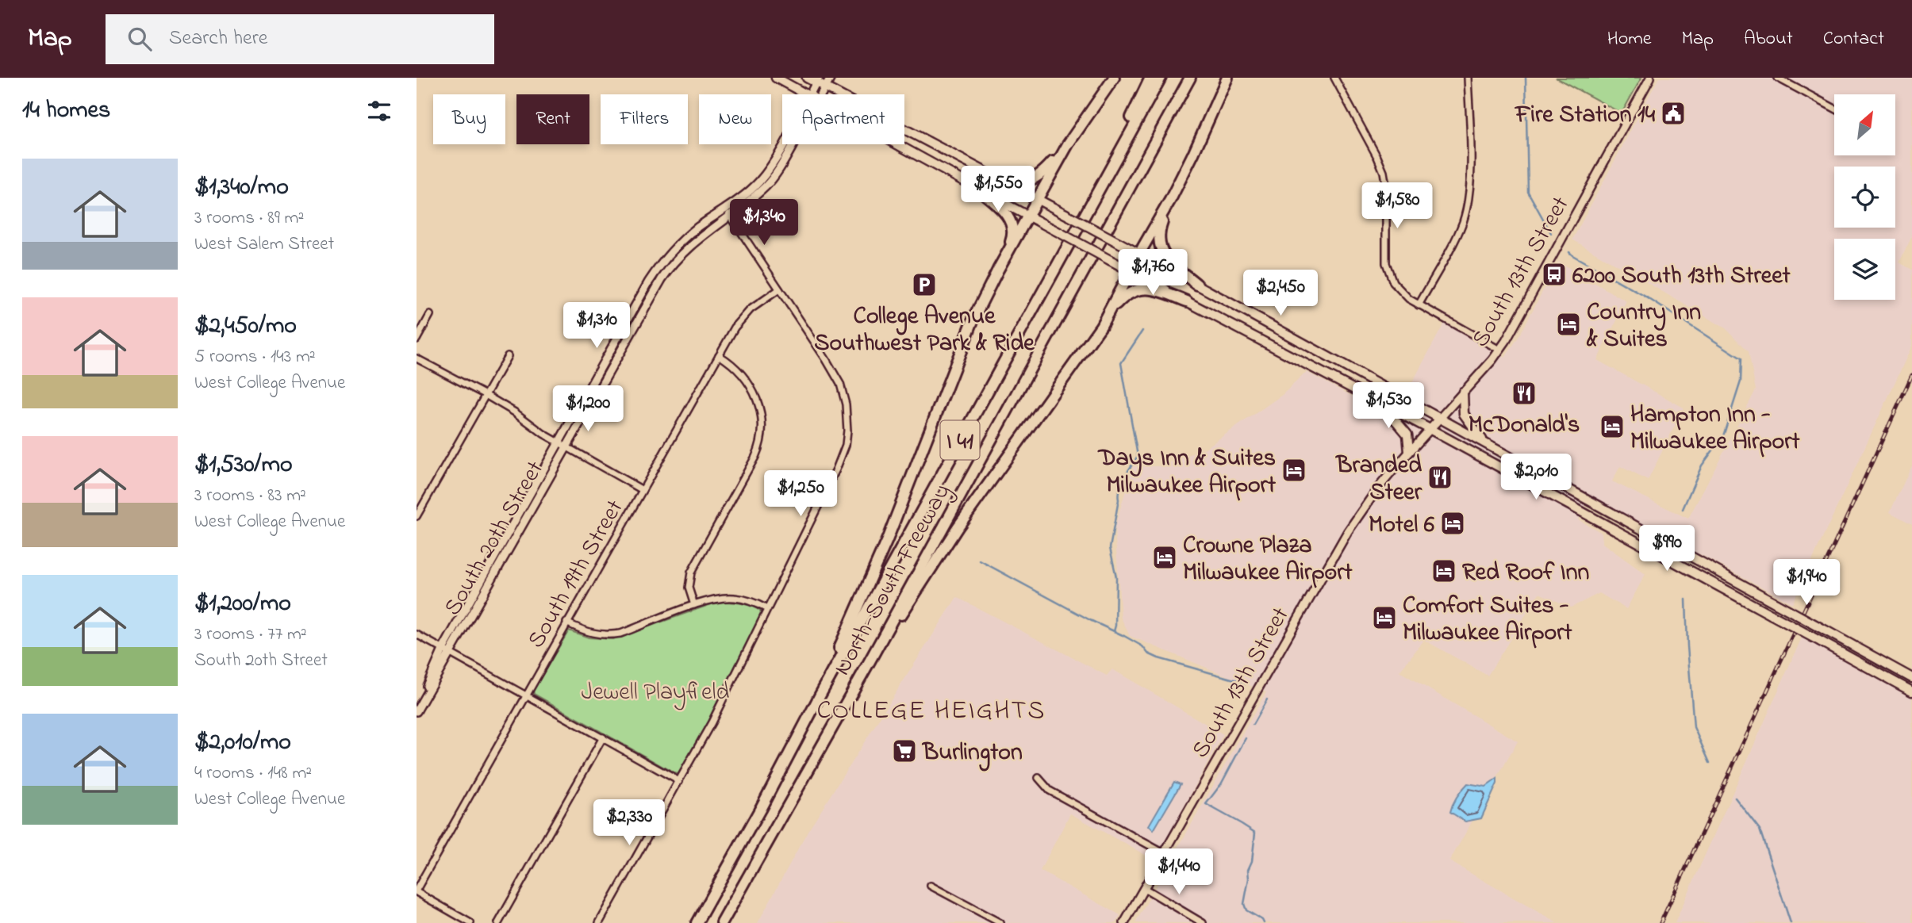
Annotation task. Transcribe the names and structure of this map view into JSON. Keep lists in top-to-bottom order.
{
  "streets": {
    "highway": ["I 41", "North-South Freeway"],
    "street": ["South 13th Street", "South 20th Street", "South 19th Street"]
  },
  "districts": ["COLLEGE HEIGHTS"],
  "parks": ["Jewell Playfield"],
  "places": {
    "public building": ["Fire Station 14"],
    "bus stop": ["6200 South 13th Street"],
    "parking": ["College Avenue Southwest Park & Ride"],
    "hotel": [
      "Country Inn & Suites",
      "Hampton Inn - Milwaukee Airport",
      "Days Inn & Suites Milwaukee Airport",
      "Motel 6",
      "Crowne Plaza Milwaukee Airport",
      "Red Roof Inn",
      "Comfort Suites - Milwaukee Airport"
    ],
    "restaurant": ["McDonald's", "Branded Steer"],
    "supermarket": ["Burlington"]
  },
  "north": "top right",
  "page": {
    "header": "Map",
    "search": "Search here",
    "nav": [
      "Home",
      "Map",
      "About",
      "Contact"
    ],
    "heading": "14 homes",
    "chip": [
      "Buy",
      "Rent",
      "Filters",
      "New",
      "Apartment"
    ],
    "list": [
      {
        "name": "$1,340/mo",
        "note": "3 rooms · 89 m² · West Salem Street"
      },
      {
        "name": "$2,450/mo",
        "note": "5 rooms · 143 m² · West College Avenue"
      },
      {
        "name": "$1,530/mo",
        "note": "3 rooms · 83 m² · West College Avenue"
      },
      {
        "name": "$1,200/mo",
        "note": "3 rooms · 77 m² · South 20th Street"
      },
      {
        "name": "$2,010/mo",
        "note": "4 rooms · 148 m² · West College Avenue"
      }
    ],
    "price": [
      "$1,550",
      "$1,580",
      "$1,340",
      "$1,760",
      "$2,450",
      "$1,310",
      "$1,530",
      "$1,200",
      "$2,010",
      "$1,250",
      "$990",
      "$1,940",
      "$2,330",
      "$1,440"
    ]
  }
}
